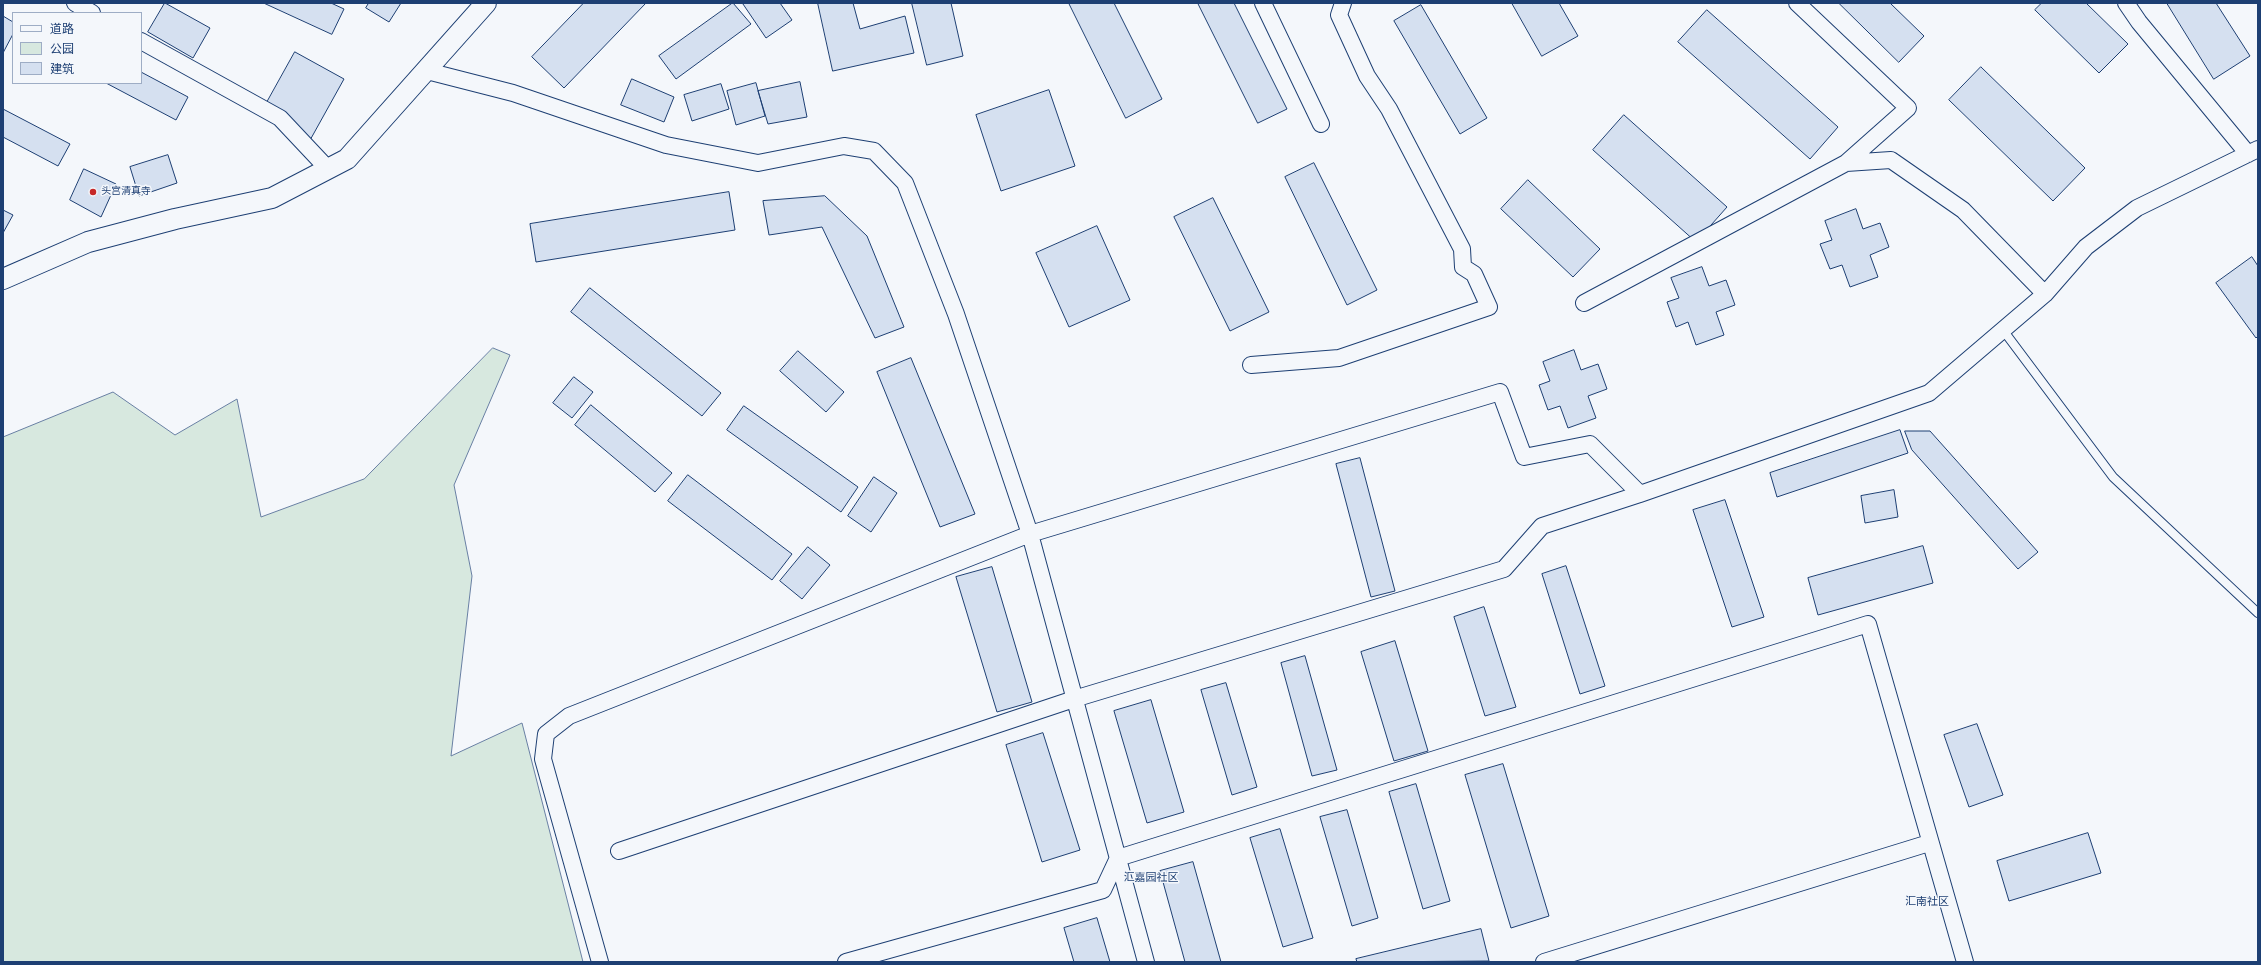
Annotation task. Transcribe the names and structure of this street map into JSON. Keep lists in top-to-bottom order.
{
  "districts": ["汇嘉园社区", "汇南社区"],
  "places": ["头宫清真寺"],
  "legend": ["道路", "公园", "建筑"]
}
